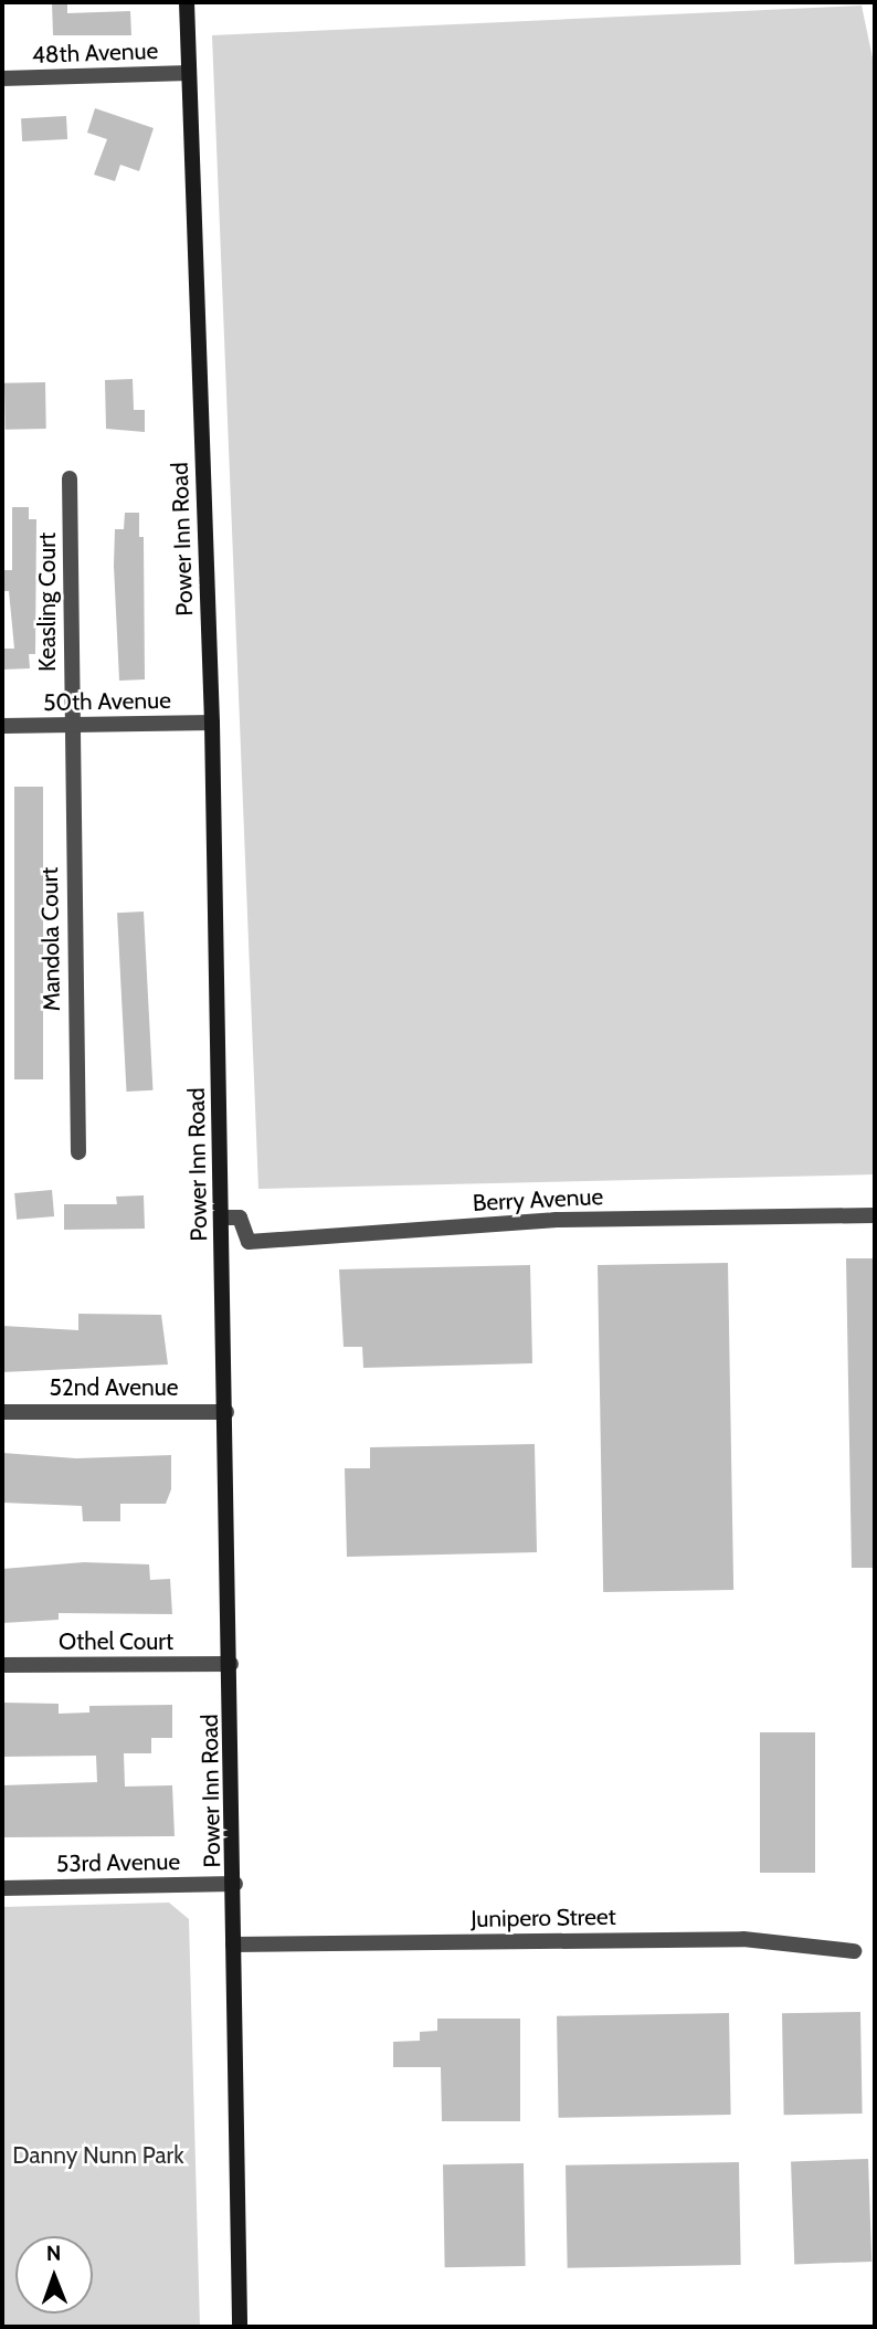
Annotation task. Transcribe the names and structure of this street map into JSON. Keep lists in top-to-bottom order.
{
  "streets": {
    "main road": ["Power Inn Road"],
    "street": [
      "48th Avenue",
      "Keasling Court",
      "50th Avenue",
      "Mandola Court",
      "Berry Avenue",
      "52nd Avenue",
      "Othel Court",
      "53rd Avenue",
      "Junipero Street"
    ]
  },
  "crossings": [
    ["48th Avenue", "Power Inn Road"],
    ["Power Inn Road", "50th Avenue"],
    ["Power Inn Road", "Berry Avenue"],
    ["Power Inn Road", "52nd Avenue"],
    ["Power Inn Road", "Othel Court"],
    ["Power Inn Road", "53rd Avenue"],
    ["Power Inn Road", "Junipero Street"],
    ["Keasling Court", "50th Avenue"],
    ["Keasling Court", "Mandola Court"],
    ["50th Avenue", "Mandola Court"]
  ],
  "parks": ["Danny Nunn Park"],
  "north": "top"
}
